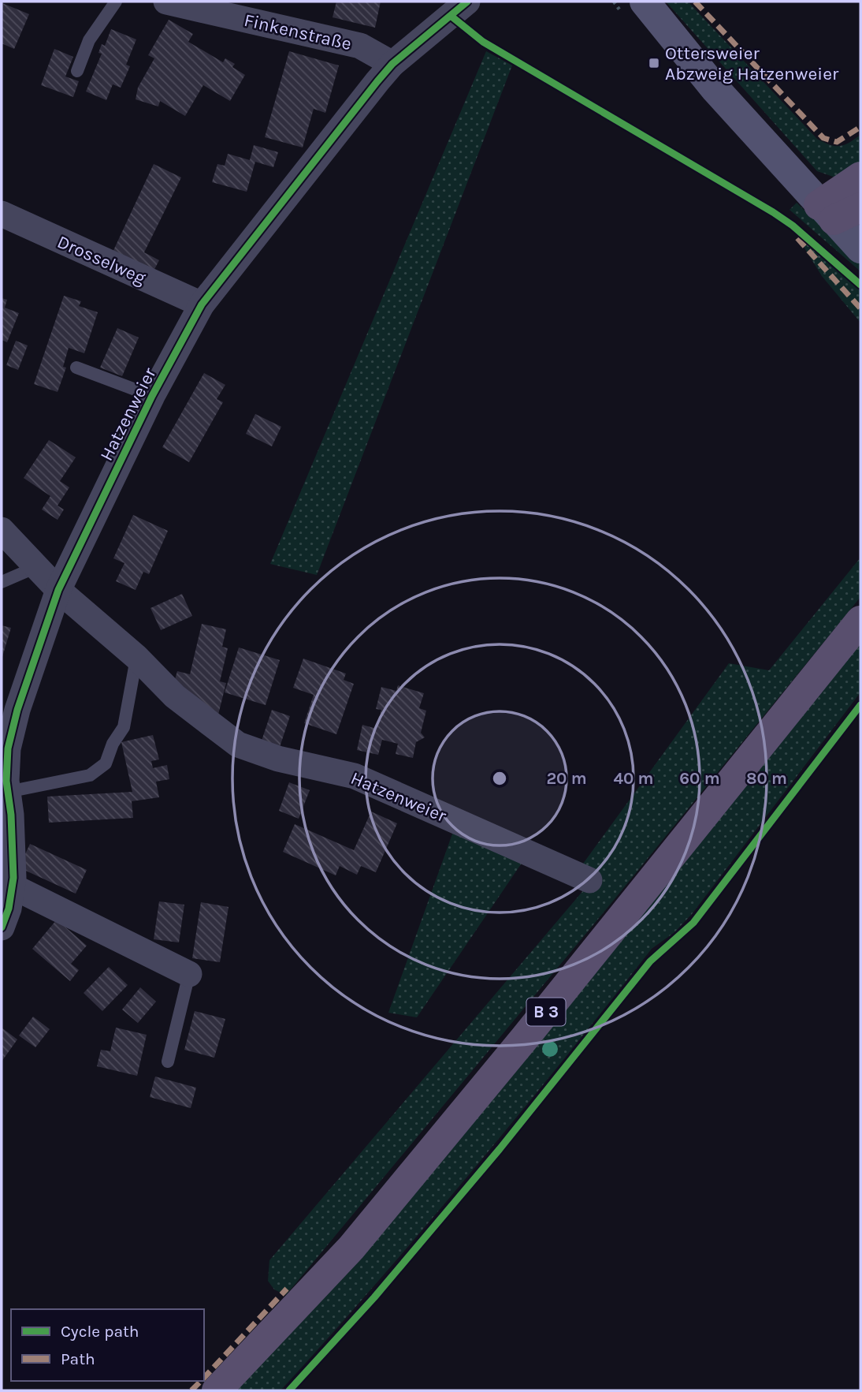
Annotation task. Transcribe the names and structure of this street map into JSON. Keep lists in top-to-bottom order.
{
  "streets": {
    "main road": ["B 3"],
    "street": ["Finkenstraße", "Drosselweg", "Hatzenweier"]
  },
  "crossings": [
    ["Finkenstraße", "Hatzenweier"],
    ["Drosselweg", "Hatzenweier"]
  ],
  "places": {
    "transit": ["Ottersweier Abzweig Hatzenweier"]
  },
  "legend": ["Cycle path", "Path"],
  "rings": [
    "20 m",
    "40 m",
    "60 m",
    "80 m"
  ]
}
